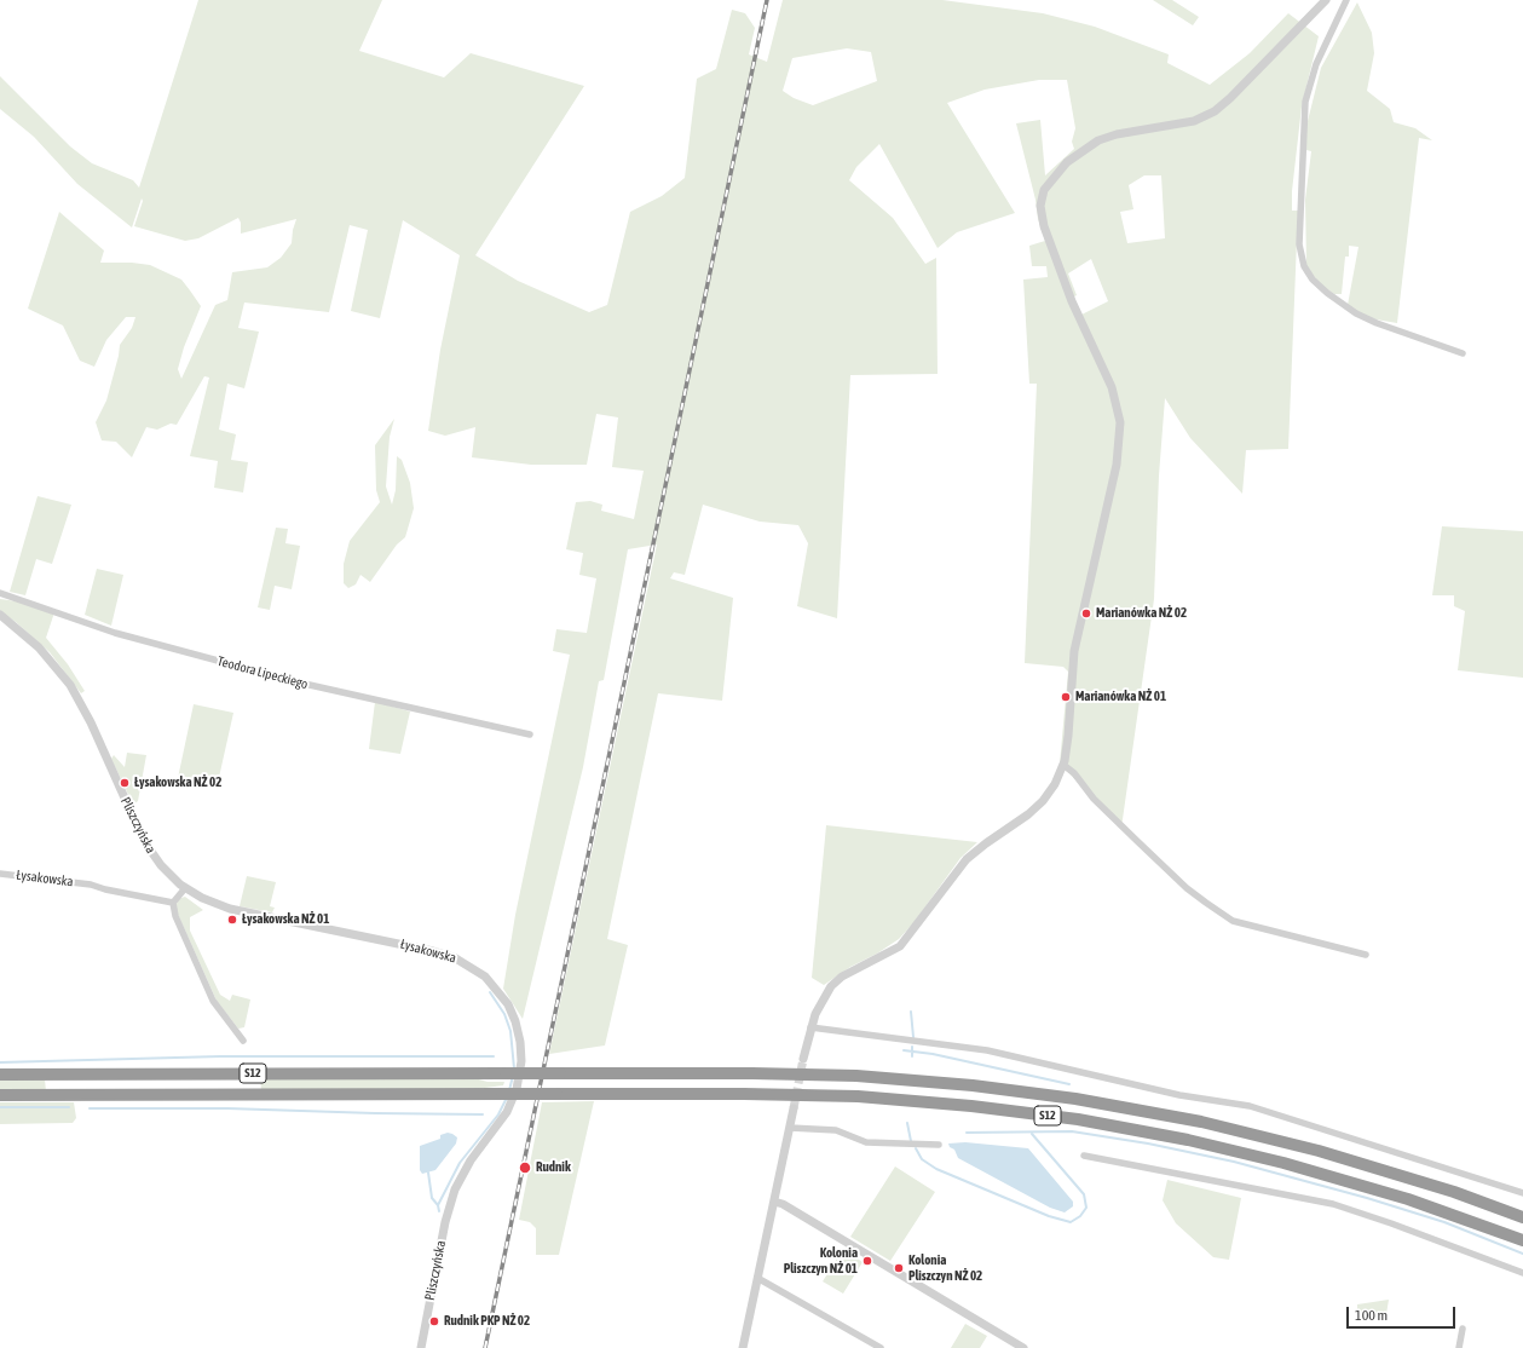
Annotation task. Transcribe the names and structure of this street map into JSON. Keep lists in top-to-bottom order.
{
  "streets": {
    "highway": ["S12"],
    "street": ["Teodora Lipeckiego", "Pliszczyńska", "Łysakowska"]
  },
  "crossings": [
    ["Pliszczyńska", "Łysakowska"]
  ],
  "places": [
    "Marianówka NŻ 02",
    "Marianówka NŻ 01",
    "Łysakowska NŻ 02",
    "Łysakowska NŻ 01",
    "Rudnik",
    "Kolonia Pliszczyn NŻ 01",
    "Kolonia Pliszczyn NŻ 02",
    "Rudnik PKP NŻ 02"
  ],
  "scale_bar": "100 m"
}
